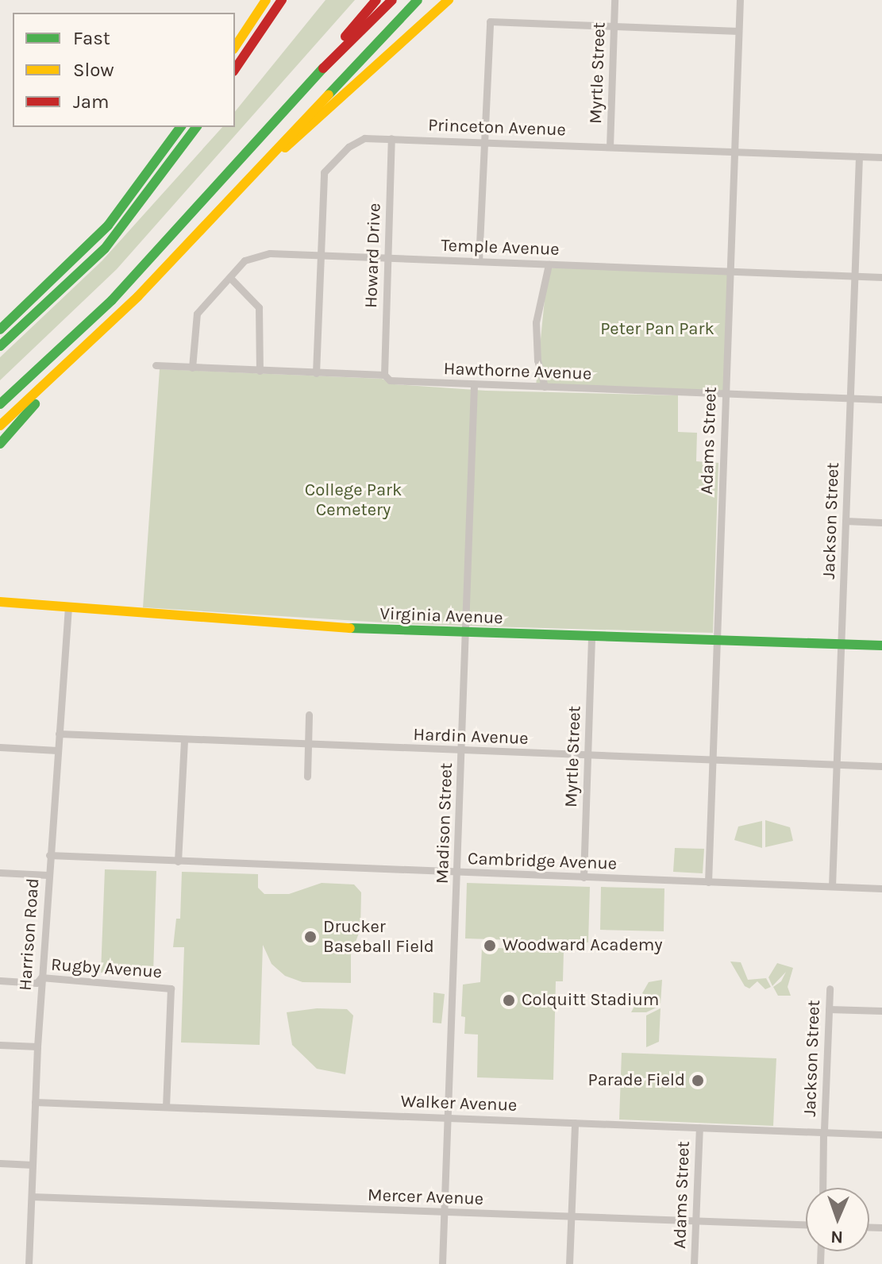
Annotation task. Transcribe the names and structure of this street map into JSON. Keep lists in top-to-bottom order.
{
  "streets": {
    "main road": ["Virginia Avenue"],
    "street": [
      "Myrtle Street",
      "Princeton Avenue",
      "Temple Avenue",
      "Howard Drive",
      "Hawthorne Avenue",
      "Adams Street",
      "Jackson Street",
      "Hardin Avenue",
      "Madison Street",
      "Cambridge Avenue",
      "Harrison Road",
      "Rugby Avenue",
      "Walker Avenue",
      "Mercer Avenue"
    ]
  },
  "crossings": [
    ["Myrtle Street", "Princeton Avenue"],
    ["Myrtle Street", "Virginia Avenue"],
    ["Myrtle Street", "Hardin Avenue"],
    ["Myrtle Street", "Cambridge Avenue"],
    ["Princeton Avenue", "Temple Avenue"],
    ["Princeton Avenue", "Howard Drive"],
    ["Princeton Avenue", "Hawthorne Avenue"],
    ["Princeton Avenue", "Adams Street"],
    ["Princeton Avenue", "Jackson Street"],
    ["Temple Avenue", "Howard Drive"],
    ["Temple Avenue", "Hawthorne Avenue"],
    ["Temple Avenue", "Adams Street"],
    ["Temple Avenue", "Jackson Street"],
    ["Howard Drive", "Hawthorne Avenue"],
    ["Hawthorne Avenue", "Adams Street"],
    ["Hawthorne Avenue", "Jackson Street"],
    ["Hawthorne Avenue", "Madison Street"],
    ["Adams Street", "Virginia Avenue"],
    ["Adams Street", "Hardin Avenue"],
    ["Adams Street", "Cambridge Avenue"],
    ["Adams Street", "Walker Avenue"],
    ["Adams Street", "Mercer Avenue"],
    ["Jackson Street", "Virginia Avenue"],
    ["Jackson Street", "Hardin Avenue"],
    ["Jackson Street", "Cambridge Avenue"],
    ["Jackson Street", "Walker Avenue"],
    ["Virginia Avenue", "Madison Street"],
    ["Virginia Avenue", "Harrison Road"],
    ["Hardin Avenue", "Madison Street"],
    ["Hardin Avenue", "Harrison Road"],
    ["Madison Street", "Cambridge Avenue"],
    ["Madison Street", "Walker Avenue"],
    ["Madison Street", "Mercer Avenue"],
    ["Cambridge Avenue", "Harrison Road"],
    ["Harrison Road", "Rugby Avenue"],
    ["Harrison Road", "Walker Avenue"],
    ["Harrison Road", "Mercer Avenue"],
    ["Rugby Avenue", "Walker Avenue"]
  ],
  "parks": ["Peter Pan Park", "College Park Cemetery"],
  "places": [
    "Drucker Baseball Field",
    "Woodward Academy",
    "Colquitt Stadium",
    "Parade Field"
  ],
  "legend": ["Fast", "Slow", "Jam"],
  "north": "bottom"
}
